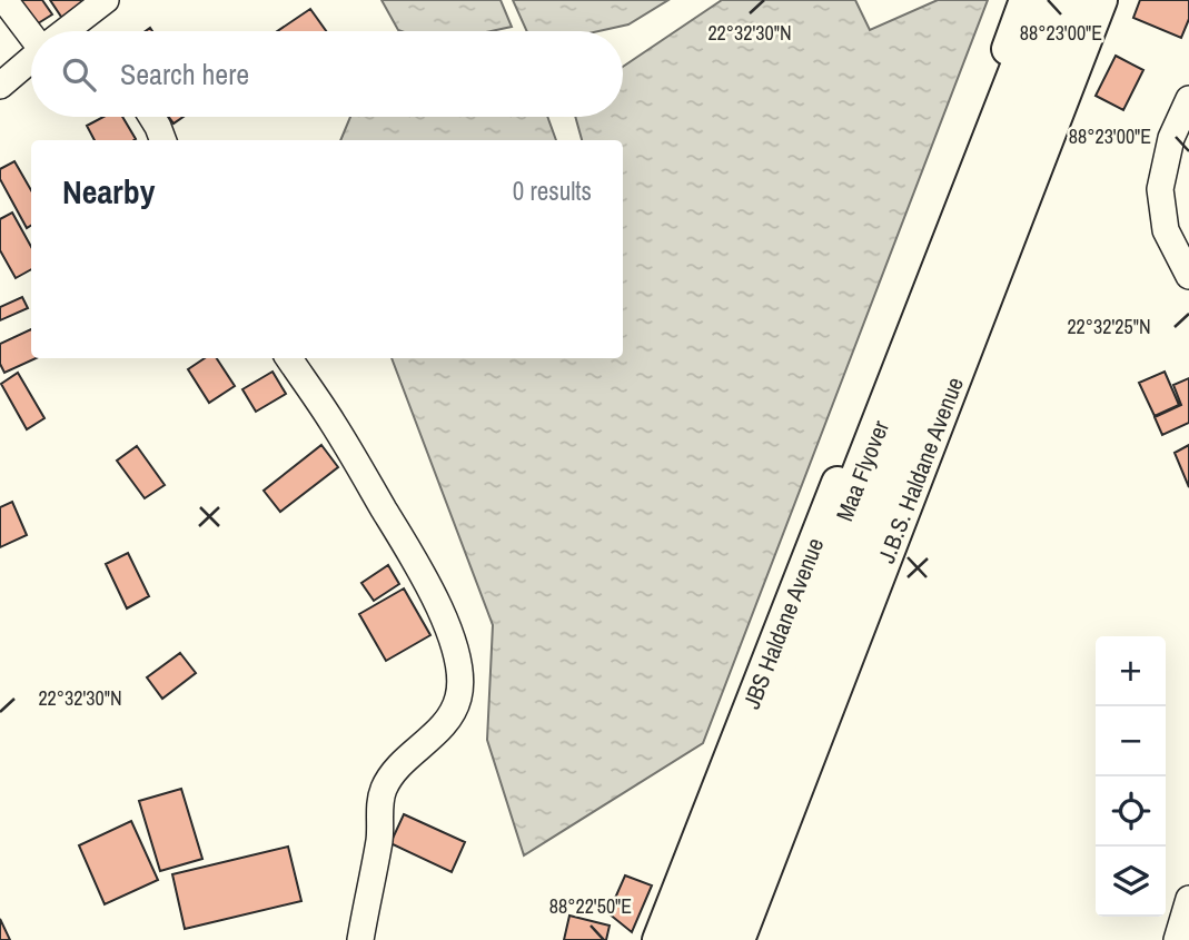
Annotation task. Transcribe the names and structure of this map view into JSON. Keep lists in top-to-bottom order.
{
  "streets": {
    "highway": ["Maa Flyover"],
    "main road": ["J.B.S. Haldane Avenue", "JBS Haldane Avenue"]
  },
  "page": {
    "search": "Search here",
    "heading": ["Nearby", "0 results"],
    "map_buttons": ["+", "−"]
  },
  "coordinates": [
    "22°32'30\"N",
    "88°23'00\"E",
    "22°32'25\"N",
    "88°22'50\"E"
  ]
}
